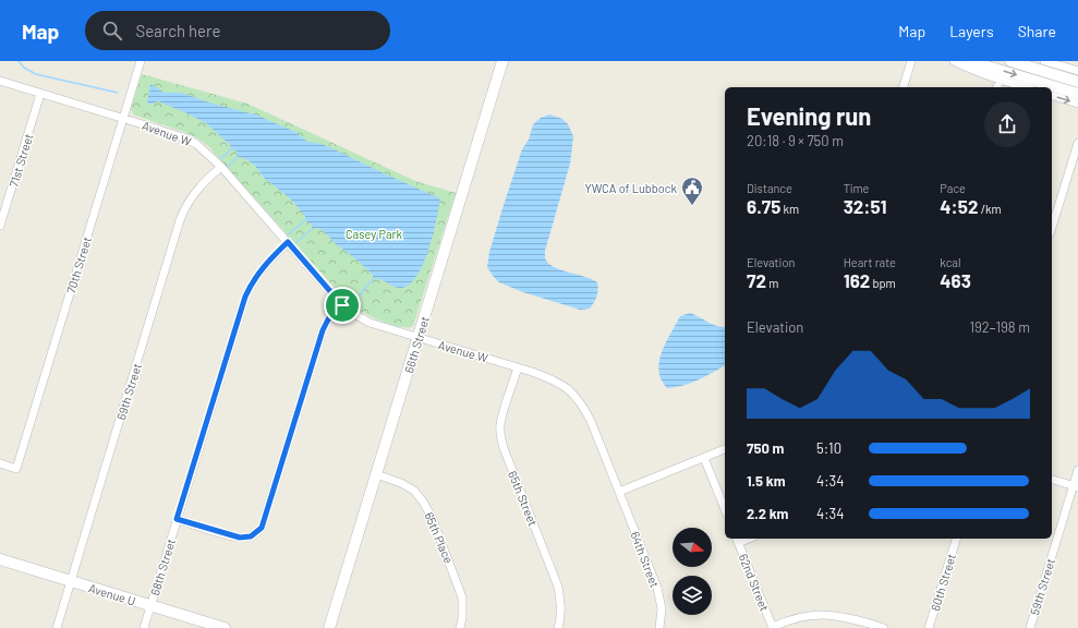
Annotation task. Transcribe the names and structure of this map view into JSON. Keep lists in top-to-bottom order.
{
  "streets": {
    "street": [
      "Avenue W",
      "71st Street",
      "70th Street",
      "66th Street",
      "69th Street",
      "65th Street",
      "65th Place",
      "64th Street",
      "68th Street",
      "62nd Street",
      "60th Street",
      "59th Street",
      "Avenue U"
    ]
  },
  "crossings": [
    ["Avenue W", "71st Street"],
    ["Avenue W", "70th Street"],
    ["Avenue W", "66th Street"],
    ["Avenue W", "69th Street"],
    ["Avenue W", "65th Street"],
    ["Avenue W", "64th Street"],
    ["Avenue W", "68th Street"],
    ["66th Street", "65th Place"],
    ["69th Street", "Avenue U"],
    ["68th Street", "Avenue U"]
  ],
  "parks": ["Casey Park"],
  "places": {
    "public building": ["YWCA of Lubbock"]
  },
  "north": "right",
  "page": {
    "header": "Map",
    "search": "Search here",
    "nav": ["Map", "Layers", "Share"],
    "heading": ["Evening run", "20:18 · 9 × 750 m"],
    "stats": [
      ["Distance", "6.75 km"],
      ["Time", "32:51"],
      ["Pace", "4:52 /km"],
      ["Elevation", "72 m"],
      ["Heart rate", "162 bpm"],
      ["kcal", "463"]
    ],
    "chart": ["Elevation", "192–198 m"],
    "list": [
      {
        "name": "750 m",
        "note": "5:10"
      },
      {
        "name": "1.5 km",
        "note": "4:34"
      },
      {
        "name": "2.2 km",
        "note": "4:34"
      }
    ]
  }
}
